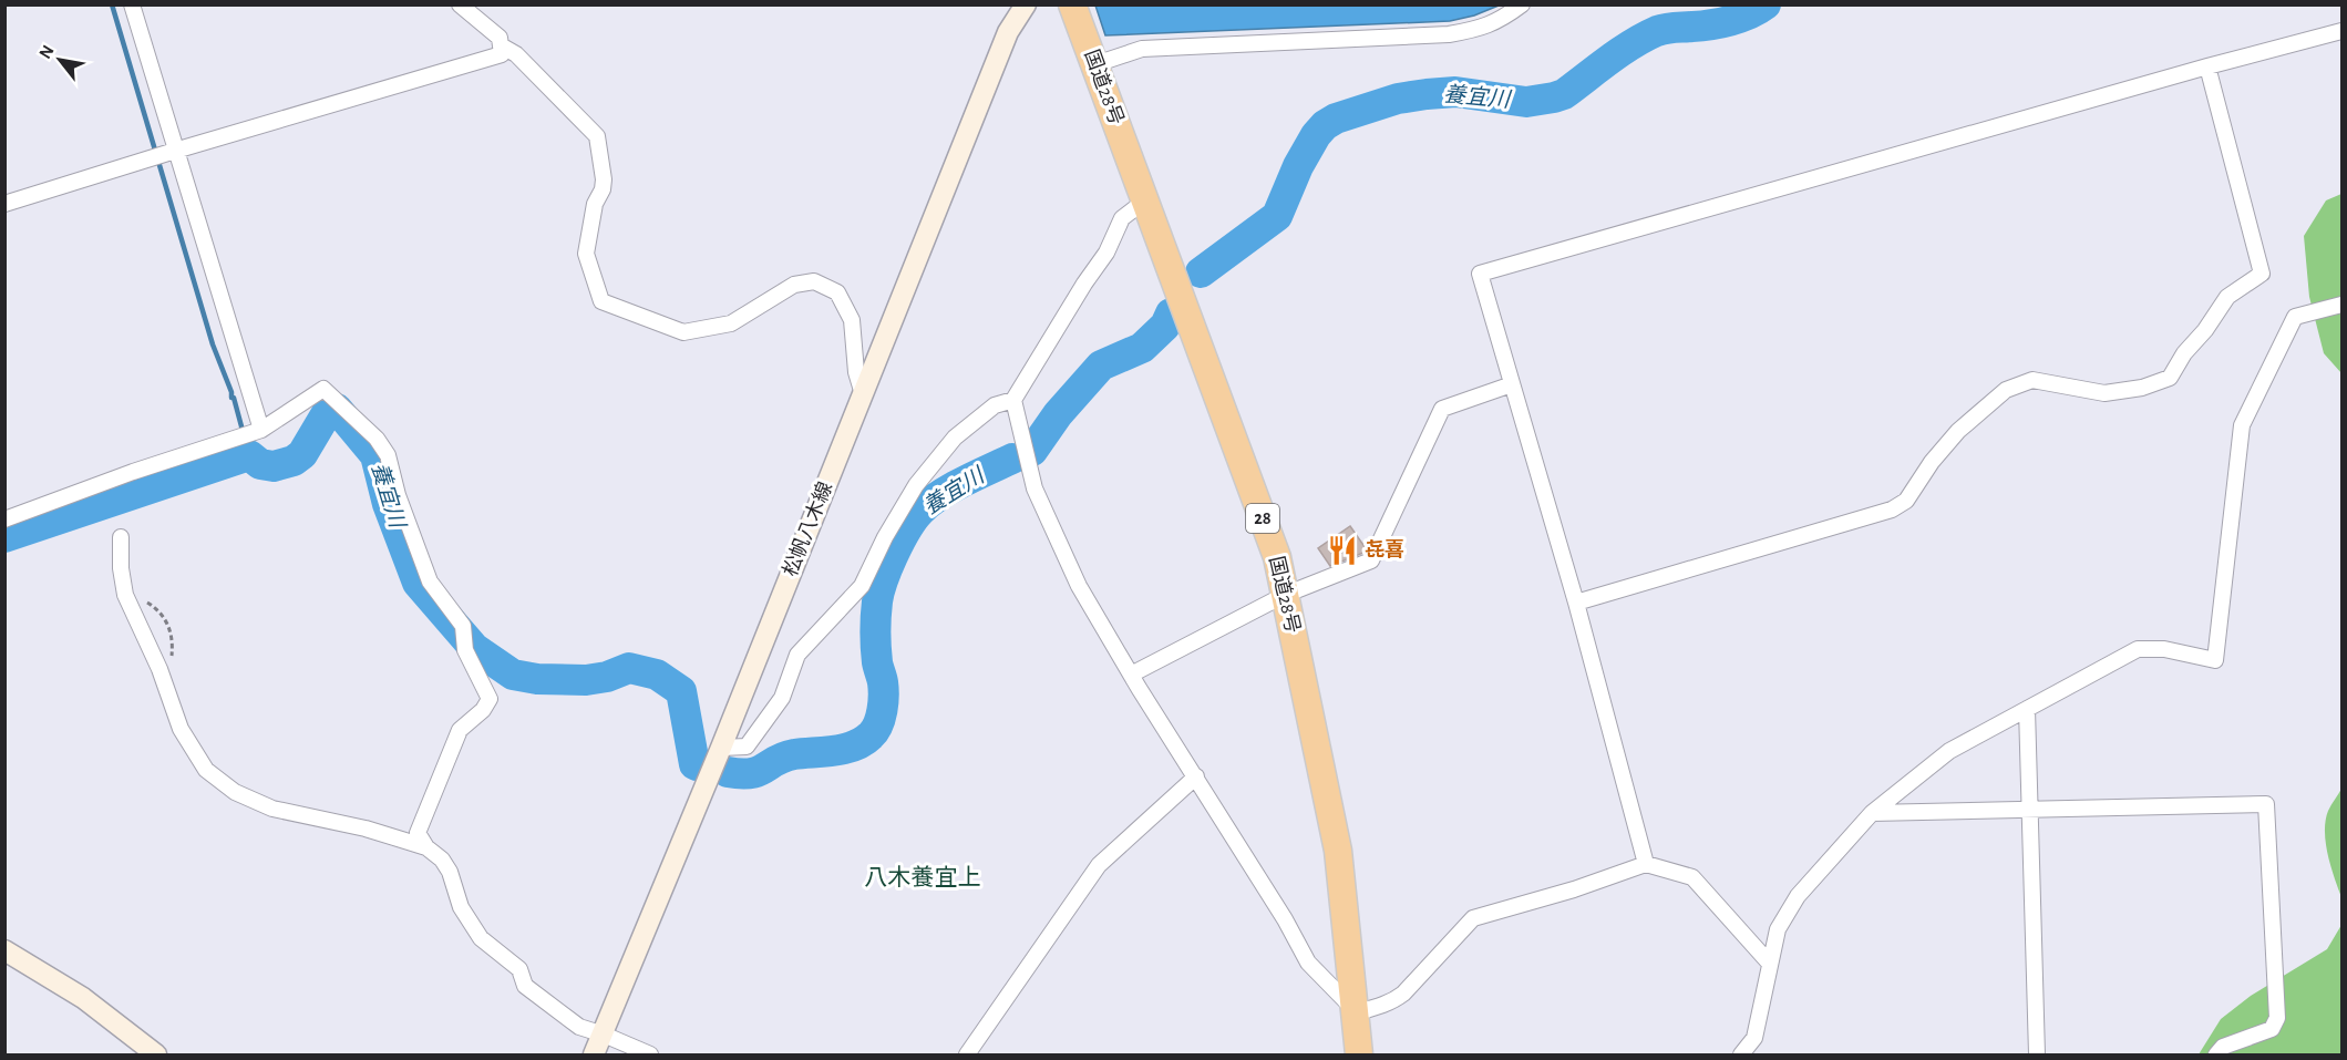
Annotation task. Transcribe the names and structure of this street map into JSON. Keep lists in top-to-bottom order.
{
  "streets": {
    "highway": ["国道28号", "28"],
    "main road": ["松帆八木線"]
  },
  "districts": ["八木養宜上"],
  "water": ["養宜川"],
  "places": {
    "restaurant": ["㐂喜"]
  },
  "north": "top left"
}
